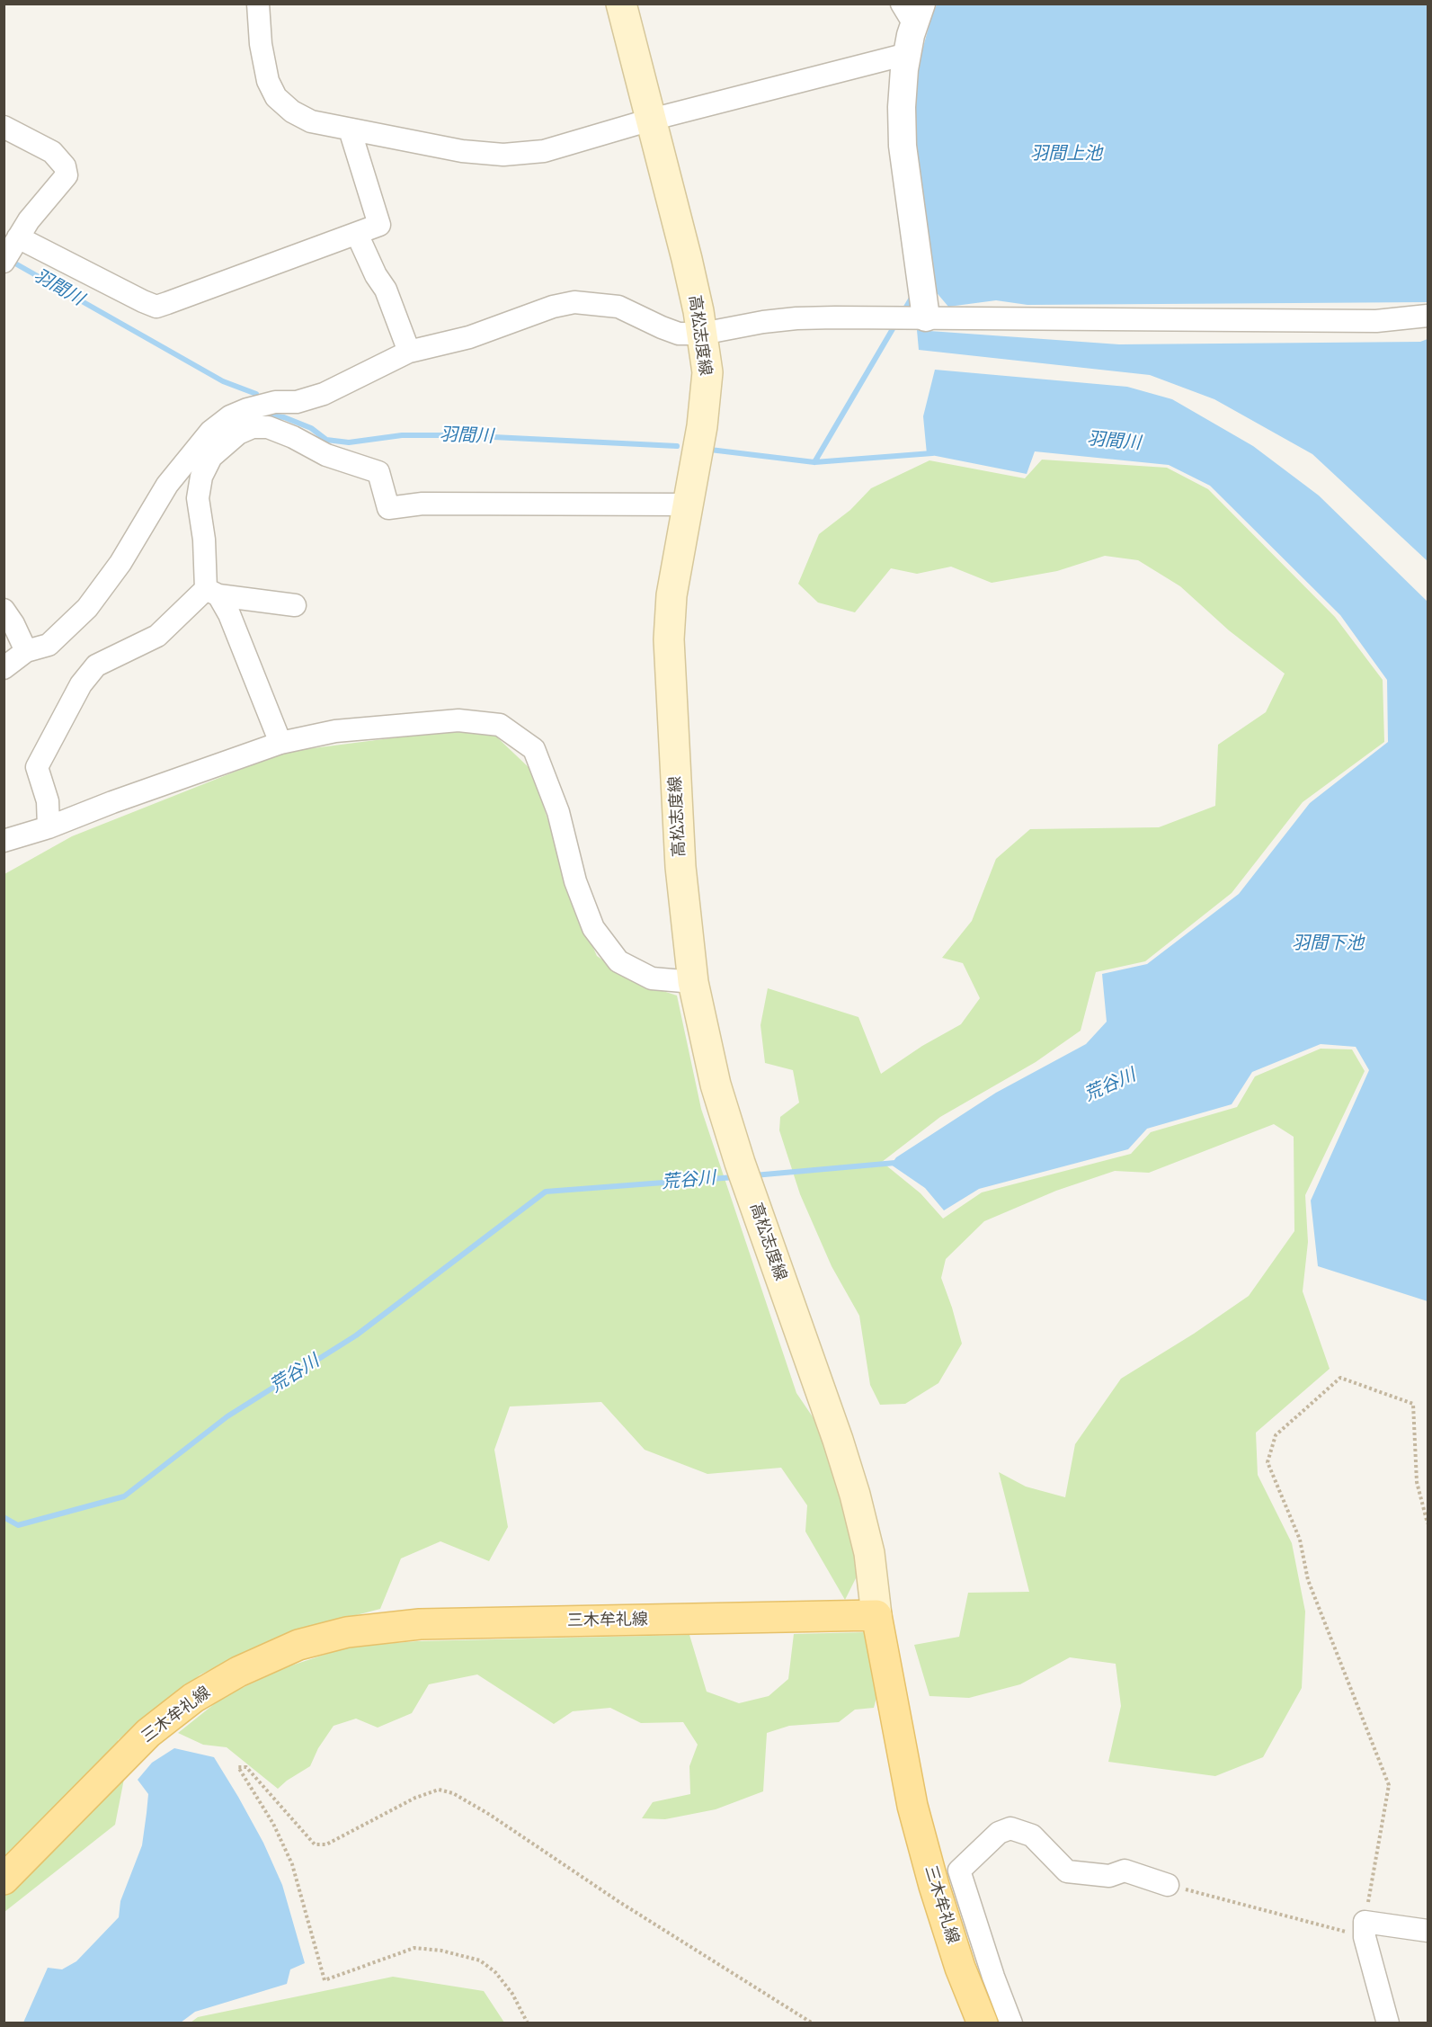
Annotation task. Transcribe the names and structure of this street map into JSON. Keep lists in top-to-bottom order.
{
  "streets": {
    "main road": ["高松志度線", "三木牟礼線"]
  },
  "crossings": [
    ["高松志度線", "三木牟礼線"]
  ],
  "water": [
    "羽間上池",
    "羽間川",
    "羽間下池",
    "荒谷川"
  ]
}
